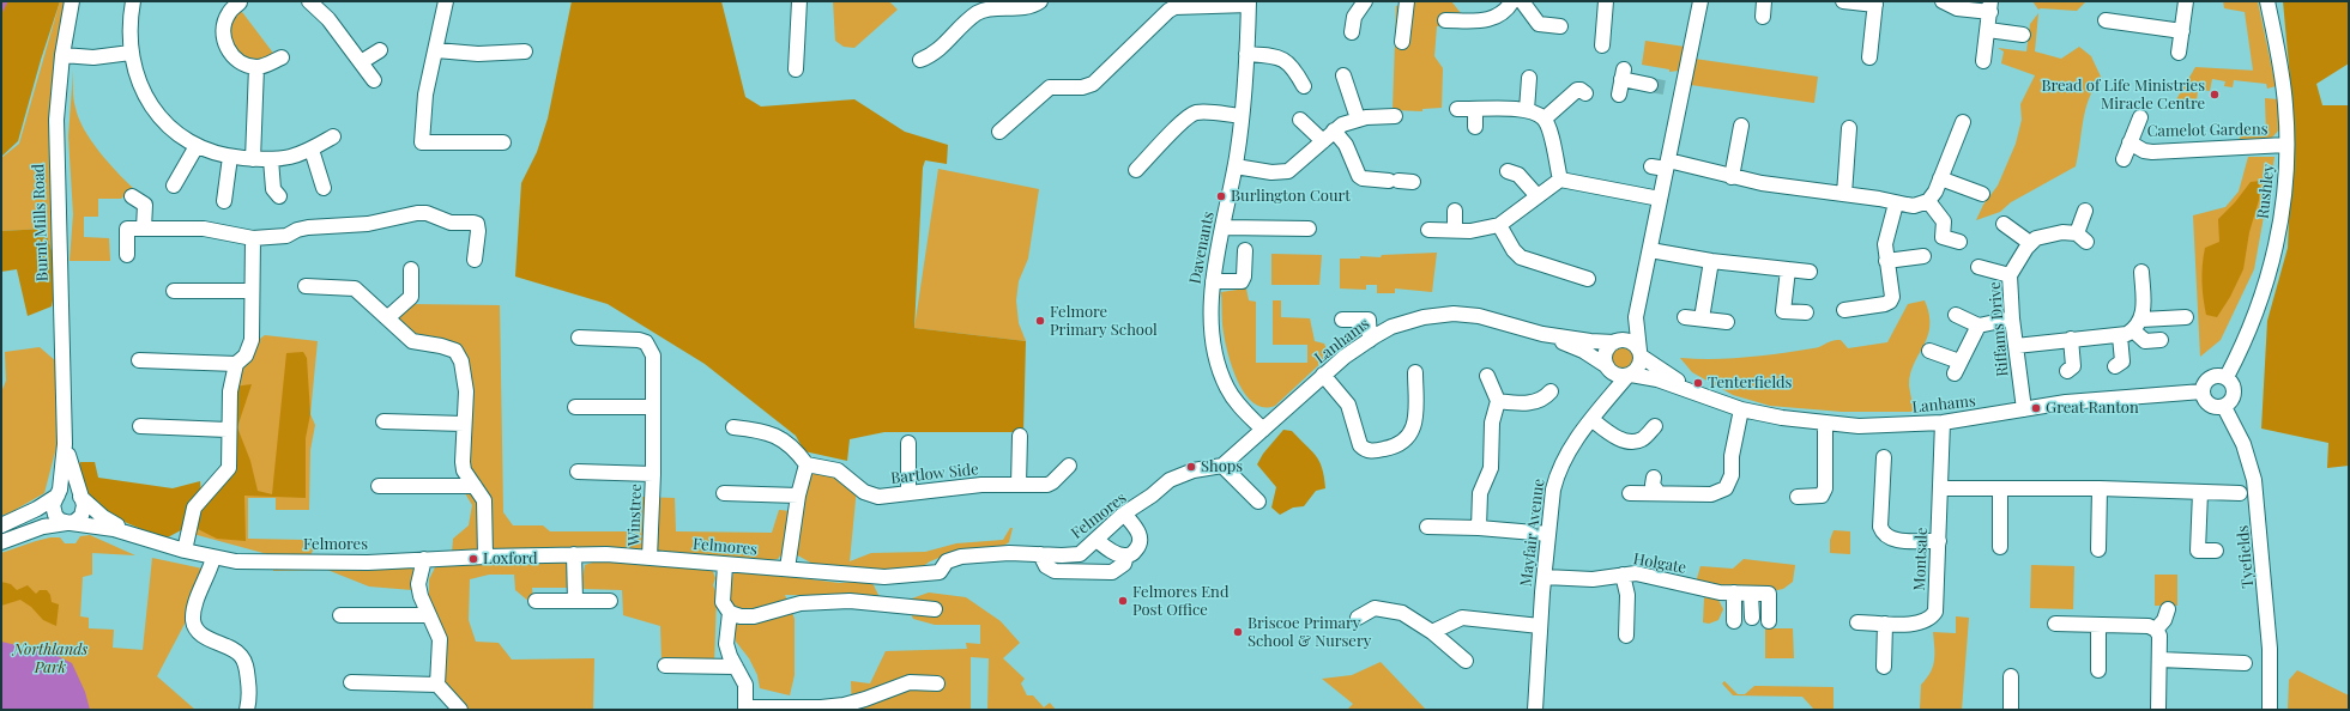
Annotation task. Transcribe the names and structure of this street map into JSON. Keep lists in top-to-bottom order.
{
  "streets": {
    "street": [
      "Camelot Gardens",
      "Rushley",
      "Burnt Mills Road",
      "Davenants",
      "Riffams Drive",
      "Lanhams",
      "Bartlow Side",
      "Winstree",
      "Felmores",
      "Mayfair Avenue",
      "Tyefields",
      "Montsale",
      "Holgate"
    ]
  },
  "crossings": [
    ["Camelot Gardens", "Rushley"],
    ["Rushley", "Lanhams"],
    ["Rushley", "Tyefields"],
    ["Burnt Mills Road", "Felmores"],
    ["Davenants", "Lanhams"],
    ["Davenants", "Felmores"],
    ["Riffams Drive", "Lanhams"],
    ["Lanhams", "Felmores"],
    ["Lanhams", "Mayfair Avenue"],
    ["Lanhams", "Tyefields"],
    ["Lanhams", "Montsale"],
    ["Winstree", "Felmores"],
    ["Mayfair Avenue", "Holgate"]
  ],
  "parks": ["Northlands Park"],
  "places": [
    "Bread of Life Ministries Miracle Centre",
    "Burlington Court",
    "Felmore Primary School",
    "Tenterfields",
    "Great Ranton",
    "Shops",
    "Loxford",
    "Felmores End Post Office",
    "Briscoe Primary School & Nursery"
  ]
}
